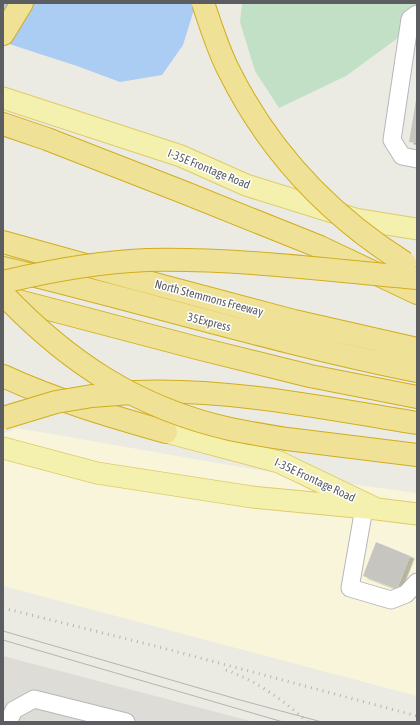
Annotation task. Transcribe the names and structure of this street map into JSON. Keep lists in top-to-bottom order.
{
  "streets": {
    "highway": ["North Stemmons Freeway", "35Express"],
    "main road": ["I-35E Frontage Road"]
  }
}
